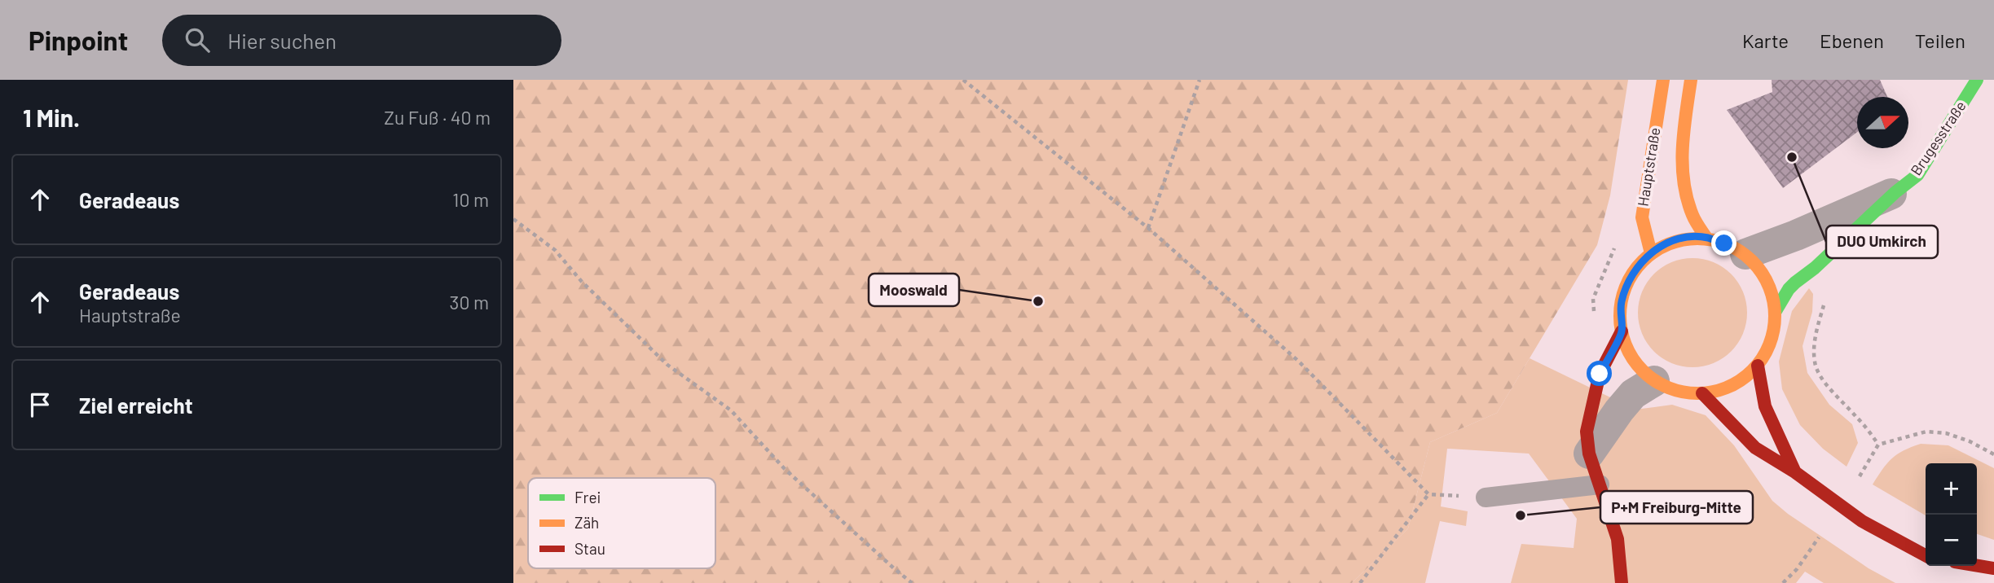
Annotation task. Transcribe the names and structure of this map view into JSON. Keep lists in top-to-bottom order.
{
  "streets": {
    "main road": ["Brugesstraße", "Hauptstraße"]
  },
  "crossings": [
    ["Brugesstraße", "Hauptstraße"]
  ],
  "places": ["DUO Umkirch", "Mooswald", "P+M Freiburg-Mitte"],
  "legend": ["Frei", "Zäh", "Stau"],
  "north": "right",
  "page": {
    "header": "Pinpoint",
    "search": "Hier suchen",
    "nav": ["Karte", "Ebenen", "Teilen"],
    "heading": ["1 Min.", "Zu Fuß · 40 m"],
    "list": [
      ["Geradeaus", "10 m"],
      ["Geradeaus", "Hauptstraße", "30 m"],
      "Ziel erreicht"
    ],
    "map_buttons": ["+", "−"]
  }
}
